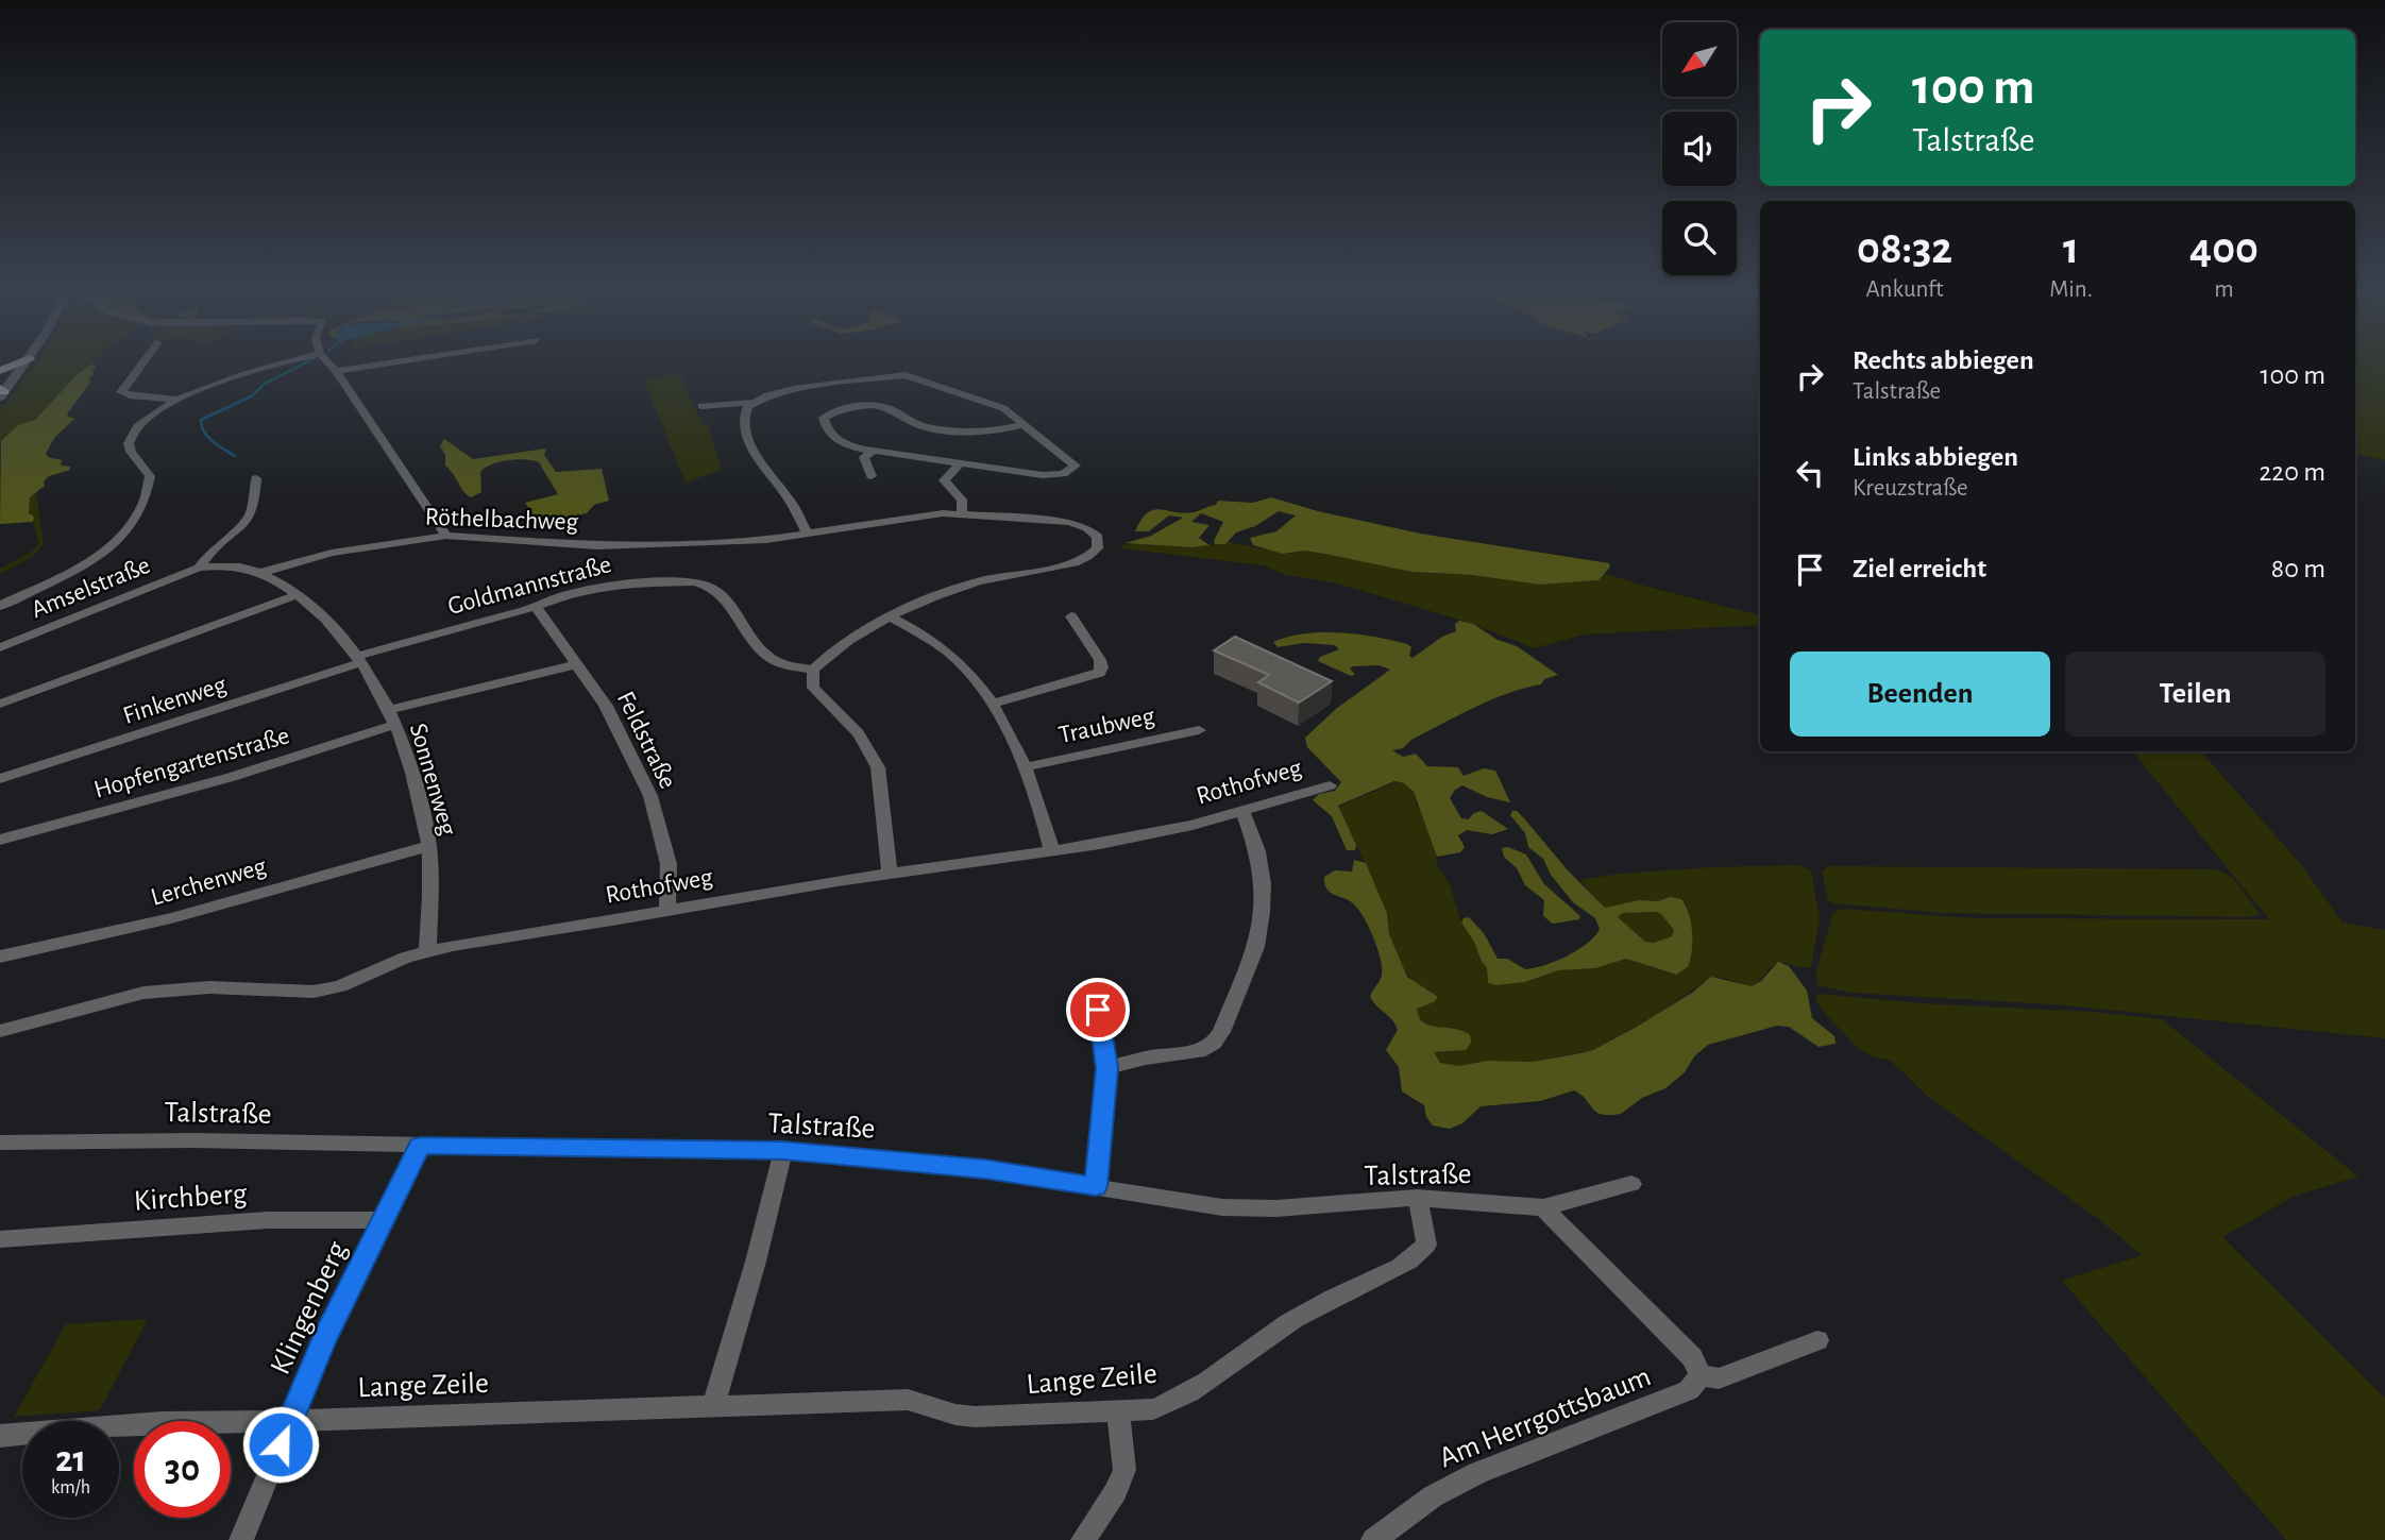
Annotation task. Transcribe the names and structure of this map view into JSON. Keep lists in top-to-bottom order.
{
  "streets": {
    "street": [
      "Röthelbachweg",
      "Goldmannstraße",
      "Amselstraße",
      "Finkenweg",
      "Traubweg",
      "Feldstraße",
      "Hopfengartenstraße",
      "Sonnenweg",
      "Rothofweg",
      "Lerchenweg",
      "Talstraße",
      "Kirchberg",
      "Klingenberg",
      "Lange Zeile",
      "Am Herrgottsbaum"
    ]
  },
  "crossings": [
    ["Röthelbachweg", "Amselstraße"],
    ["Goldmannstraße", "Finkenweg"],
    ["Goldmannstraße", "Feldstraße"],
    ["Goldmannstraße", "Sonnenweg"],
    ["Finkenweg", "Sonnenweg"],
    ["Feldstraße", "Sonnenweg"],
    ["Feldstraße", "Rothofweg"],
    ["Hopfengartenstraße", "Sonnenweg"],
    ["Sonnenweg", "Rothofweg"],
    ["Sonnenweg", "Lerchenweg"],
    ["Talstraße", "Klingenberg"],
    ["Talstraße", "Lange Zeile"],
    ["Talstraße", "Am Herrgottsbaum"],
    ["Kirchberg", "Klingenberg"],
    ["Klingenberg", "Lange Zeile"]
  ],
  "north": "bottom left",
  "page": {
    "turn": ["100 m", "Talstraße"],
    "eta": [
      "08:32",
      "Ankunft",
      "1",
      "Min.",
      "400",
      "m"
    ],
    "list": [
      {
        "name": "Rechts abbiegen",
        "note": "Talstraße",
        "value": "100 m"
      },
      {
        "name": "Links abbiegen",
        "note": "Kreuzstraße",
        "value": "220 m"
      },
      {
        "name": "Ziel erreicht",
        "value": "80 m"
      }
    ],
    "buttons": ["Beenden", "Teilen"],
    "speed": "21 km/h",
    "limit": "30"
  }
}
